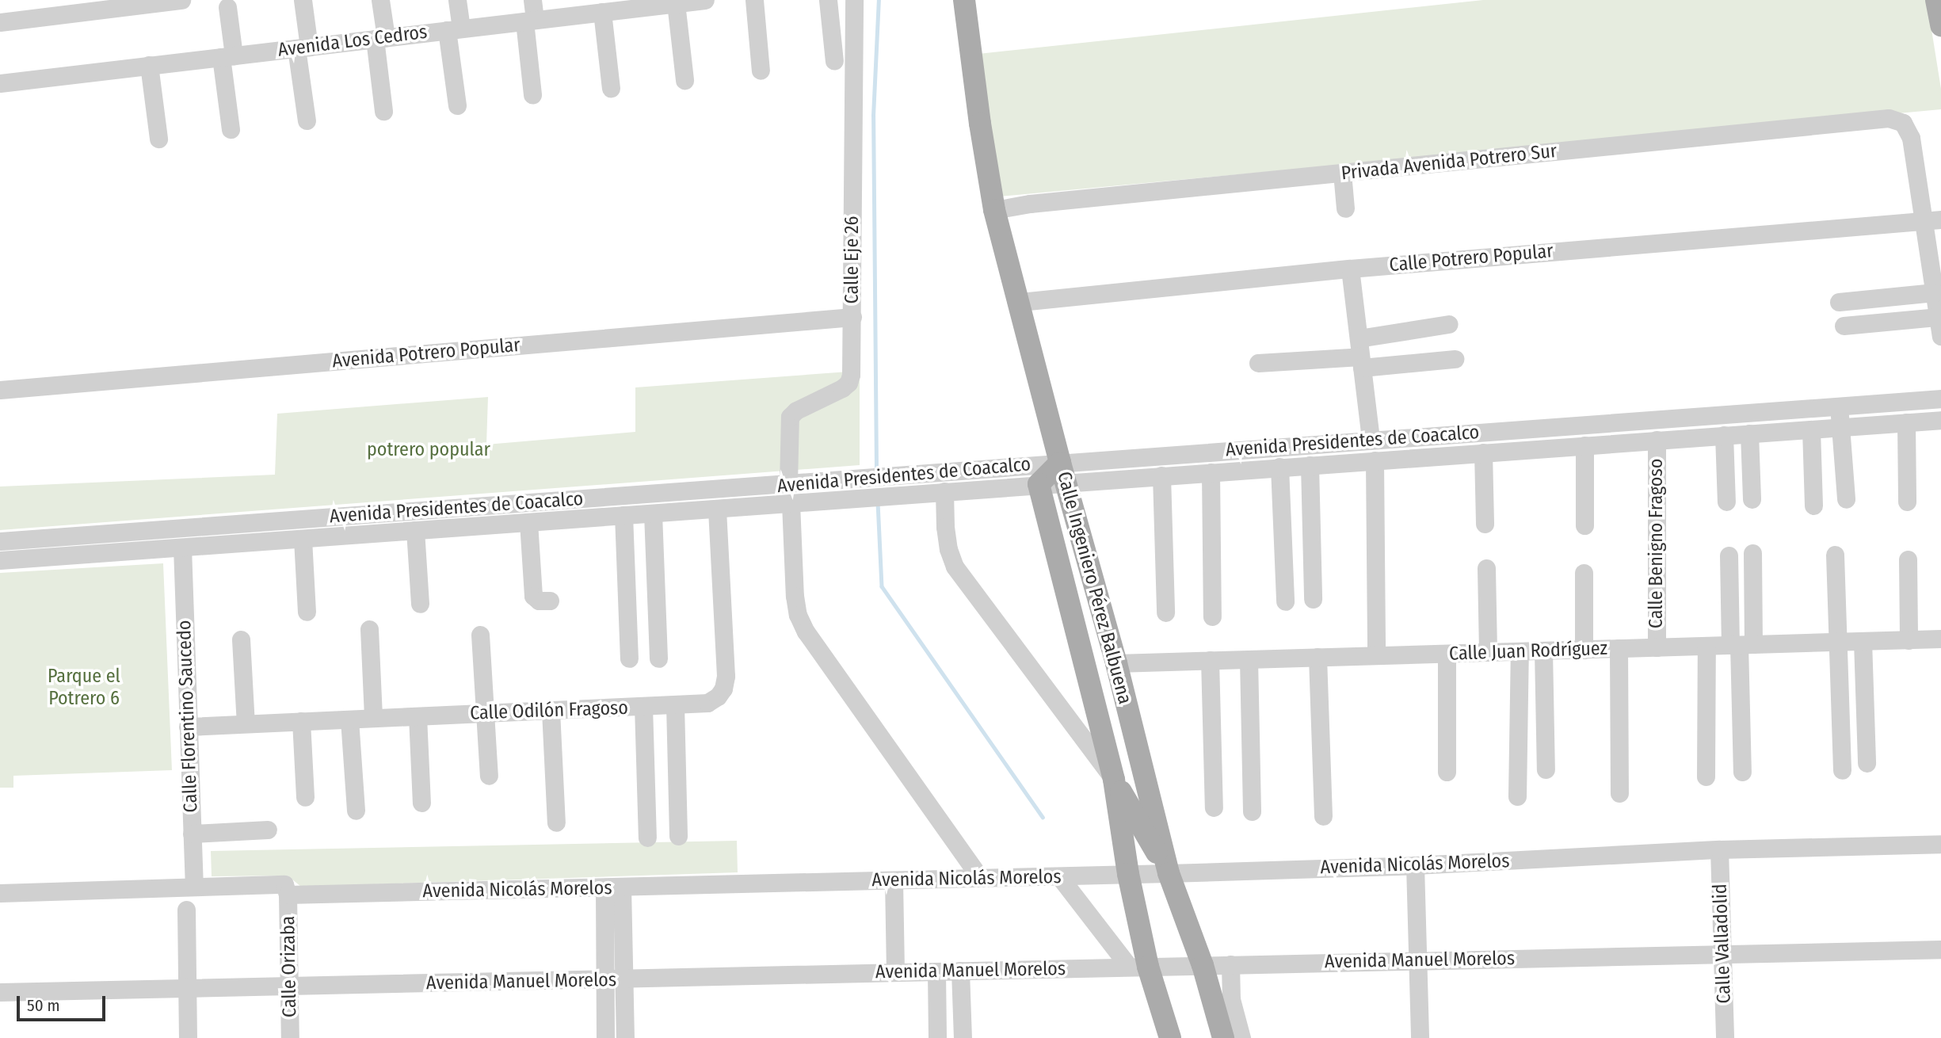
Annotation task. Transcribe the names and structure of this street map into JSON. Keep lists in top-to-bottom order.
{
  "streets": {
    "main road": ["Calle Ingeniero Pérez Balbuena"],
    "street": [
      "Avenida Los Cedros",
      "Privada Avenida Potrero Sur",
      "Calle Potrero Popular",
      "Calle Eje 26",
      "Avenida Potrero Popular",
      "Avenida Presidentes de Coacalco",
      "Calle Benigno Fragoso",
      "Calle Juan Rodríguez",
      "Calle Odilón Fragoso",
      "Calle Florentino Saucedo",
      "Avenida Nicolás Morelos",
      "Calle Valladolid",
      "Avenida Manuel Morelos",
      "Calle Orizaba"
    ]
  },
  "crossings": [
    ["Privada Avenida Potrero Sur", "Calle Potrero Popular"],
    ["Calle Eje 26", "Avenida Potrero Popular"],
    ["Calle Eje 26", "Avenida Presidentes de Coacalco"],
    ["Avenida Presidentes de Coacalco", "Calle Benigno Fragoso"],
    ["Avenida Presidentes de Coacalco", "Calle Ingeniero Pérez Balbuena"],
    ["Avenida Presidentes de Coacalco", "Calle Odilón Fragoso"],
    ["Avenida Presidentes de Coacalco", "Calle Florentino Saucedo"],
    ["Calle Benigno Fragoso", "Calle Juan Rodríguez"],
    ["Calle Ingeniero Pérez Balbuena", "Calle Juan Rodríguez"],
    ["Calle Ingeniero Pérez Balbuena", "Avenida Nicolás Morelos"],
    ["Calle Ingeniero Pérez Balbuena", "Avenida Manuel Morelos"],
    ["Calle Odilón Fragoso", "Calle Florentino Saucedo"],
    ["Calle Florentino Saucedo", "Avenida Nicolás Morelos"],
    ["Avenida Nicolás Morelos", "Calle Valladolid"],
    ["Avenida Nicolás Morelos", "Calle Orizaba"],
    ["Calle Valladolid", "Avenida Manuel Morelos"],
    ["Avenida Manuel Morelos", "Calle Orizaba"]
  ],
  "parks": ["potrero popular", "Parque el Potrero 6"],
  "scale_bar": "50 m"
}
